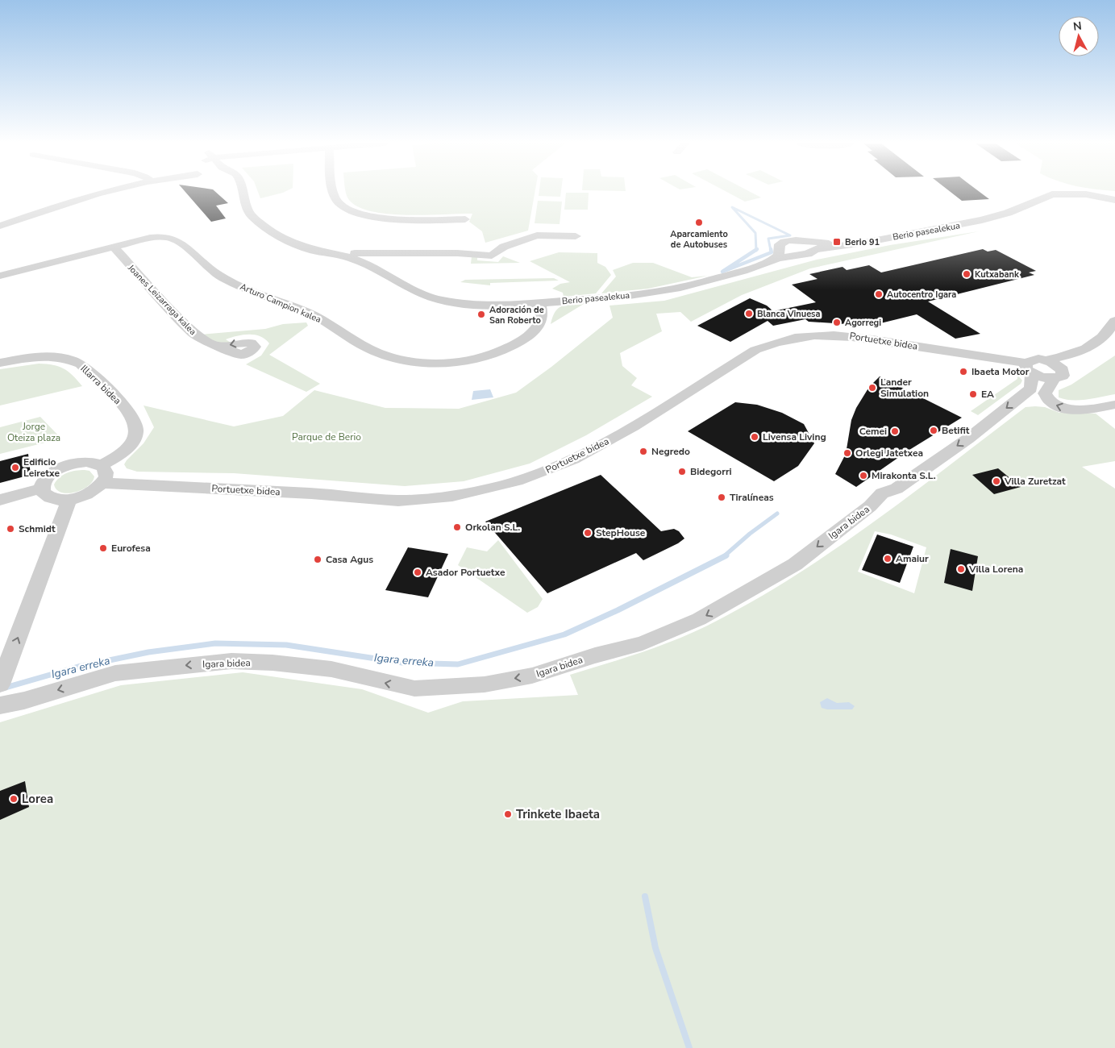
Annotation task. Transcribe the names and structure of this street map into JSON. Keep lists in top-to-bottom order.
{
  "streets": {
    "street": [
      "Berio pasealekua",
      "Joanes Leizarraga kalea",
      "Arturo Campion kalea",
      "Portuetxe bidea",
      "Illarra bidea",
      "Igara bidea"
    ]
  },
  "crossings": [
    ["Berio pasealekua", "Arturo Campion kalea"],
    ["Joanes Leizarraga kalea", "Arturo Campion kalea"],
    ["Portuetxe bidea", "Igara bidea"]
  ],
  "one_way": ["Igara bidea"],
  "water": ["Igara erreka"],
  "parks": ["Jorge Oteiza plaza", "Parque de Berio"],
  "places": {
    "other": [
      "Aparcamiento de Autobuses",
      "Kutxabank",
      "Autocentro Igara",
      "Blanca Vinuesa",
      "Adoración de San Roberto",
      "Agorregi",
      "Ibaeta Motor",
      "Lander Simulation",
      "EA",
      "Betifit",
      "Cemei",
      "Livensa Living",
      "Negredo",
      "Orlegi Jatetxea",
      "Edificio Leiretxe",
      "Bidegorri",
      "Mirakonta S.L.",
      "Villa Zuretzat",
      "Tiralíneas",
      "Orkolan S.L.",
      "Schmidt",
      "StepHouse",
      "Eurofesa",
      "Amaiur",
      "Casa Agus",
      "Villa Lorena",
      "Asador Portuetxe",
      "Lorea",
      "Trinkete Ibaeta"
    ],
    "transit": ["Berio 91"]
  },
  "north": "top"
}
